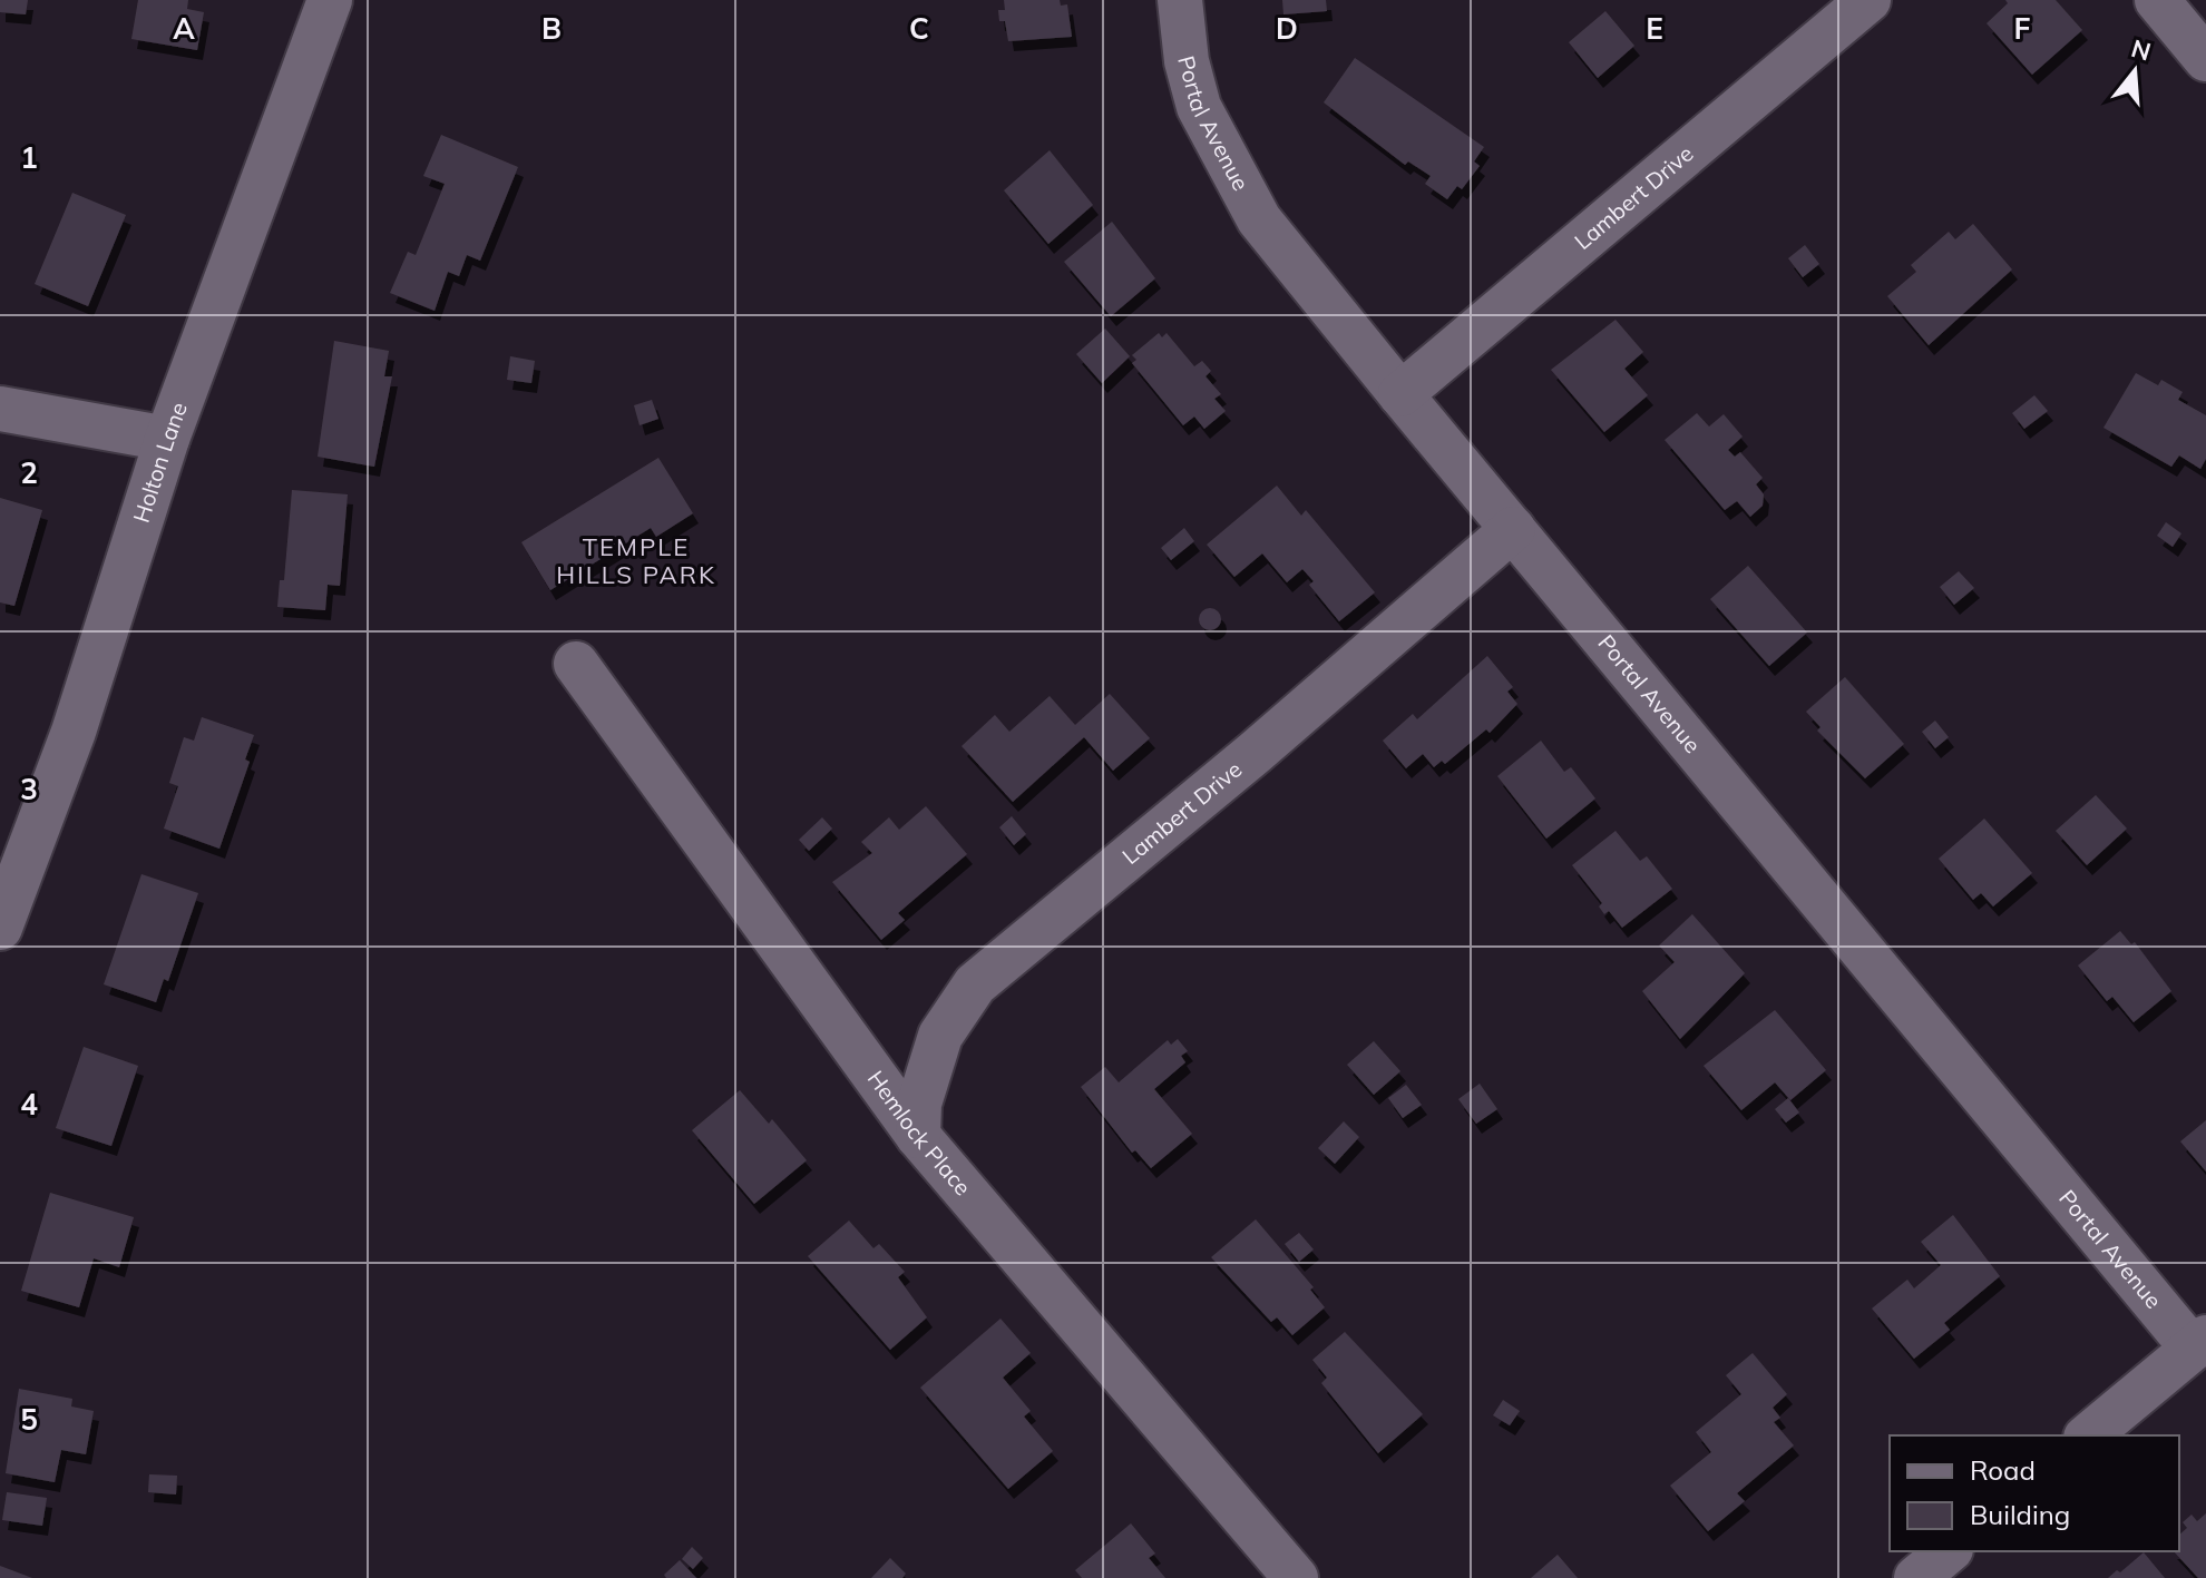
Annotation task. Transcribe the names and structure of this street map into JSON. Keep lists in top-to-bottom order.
{
  "streets": {
    "street": [
      "Portal Avenue",
      "Lambert Drive",
      "Holton Lane",
      "Hemlock Place"
    ]
  },
  "crossings": [
    ["Portal Avenue", "Lambert Drive"],
    ["Lambert Drive", "Hemlock Place"]
  ],
  "districts": ["TEMPLE HILLS PARK"],
  "legend": ["Road", "Building"],
  "north": "top",
  "grid": {
    "columns": [
      "A",
      "B",
      "C",
      "D",
      "E",
      "F"
    ],
    "rows": [
      "1",
      "2",
      "3",
      "4",
      "5"
    ]
  }
}
